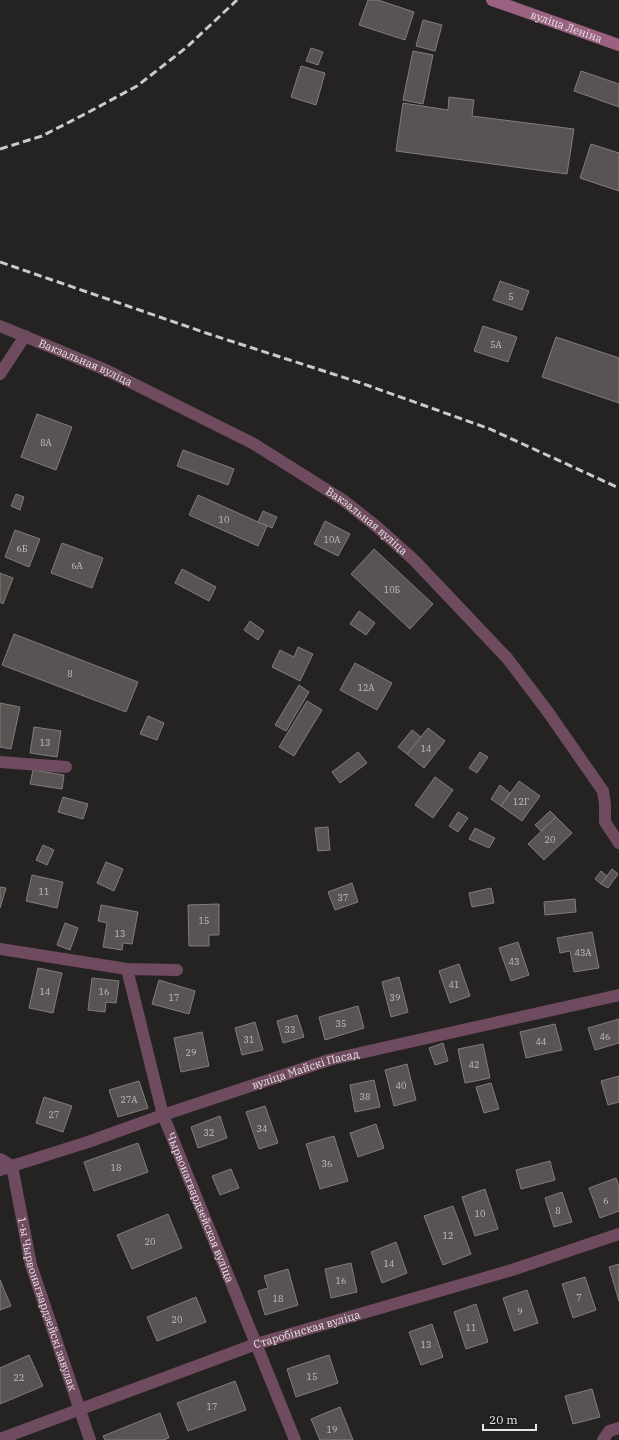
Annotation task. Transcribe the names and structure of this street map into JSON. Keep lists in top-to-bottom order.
{
  "streets": {
    "main road": ["вуліца Леніна"],
    "street": [
      "Вакзальная вуліца",
      "вуліца Майскі Пасад",
      "Чырвонагвардзейская вуліца",
      "1-ы Чырвонагвардзейскі завулак",
      "Старобінская вуліца"
    ]
  },
  "crossings": [
    ["вуліца Майскі Пасад", "Чырвонагвардзейская вуліца"],
    ["вуліца Майскі Пасад", "1-ы Чырвонагвардзейскі завулак"],
    ["Чырвонагвардзейская вуліца", "Старобінская вуліца"],
    ["1-ы Чырвонагвардзейскі завулак", "Старобінская вуліца"]
  ],
  "house_numbers": [
    "5",
    "5А",
    "8А",
    "10",
    "10А",
    "6Б",
    "6А",
    "10Б",
    "8",
    "12А",
    "13",
    "14",
    "12Г",
    "20",
    "11",
    "37",
    "15",
    "13",
    "43А",
    "43",
    "41",
    "14",
    "16",
    "17",
    "39",
    "35",
    "33",
    "46",
    "31",
    "44",
    "29",
    "42",
    "40",
    "38",
    "27А",
    "27",
    "34",
    "32",
    "36",
    "18",
    "6",
    "8",
    "10",
    "12",
    "20",
    "14",
    "16",
    "7",
    "18",
    "9",
    "20",
    "11",
    "13",
    "15",
    "22",
    "17",
    "19"
  ],
  "scale_bar": "20 m"
}
